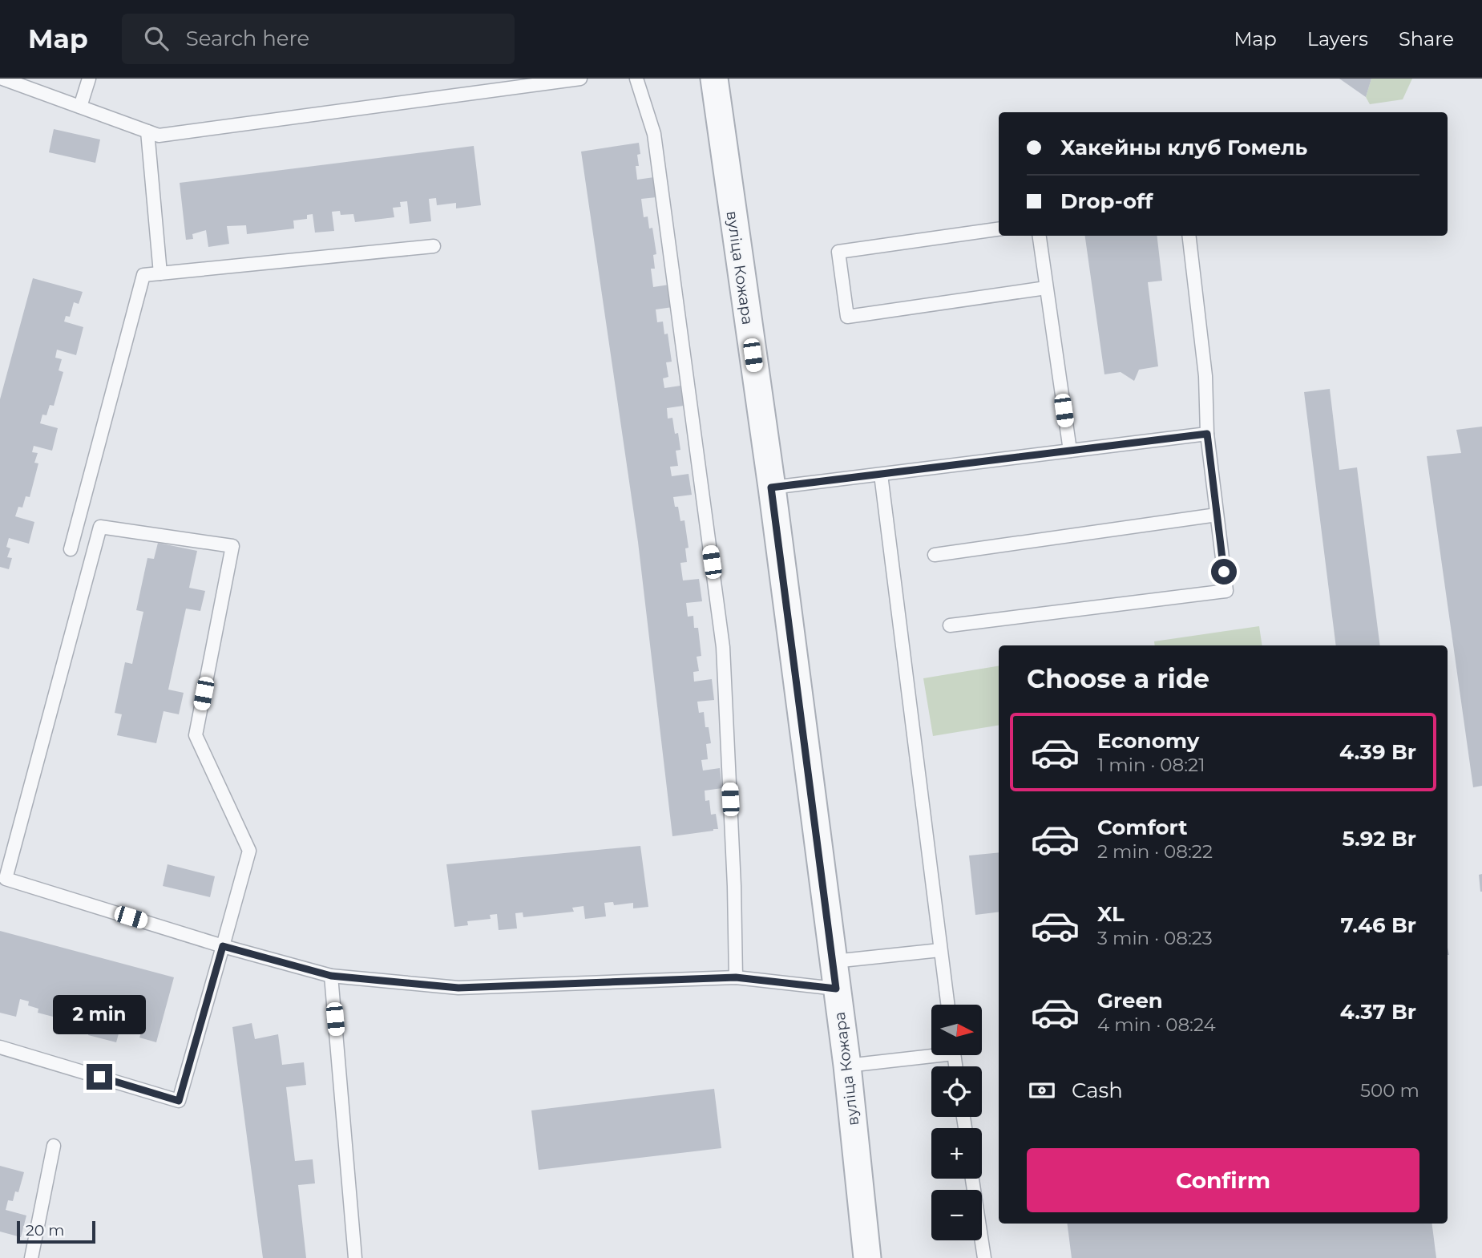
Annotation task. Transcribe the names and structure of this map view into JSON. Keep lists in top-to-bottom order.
{
  "streets": {
    "street": ["вуліца Кожара"]
  },
  "scale_bar": "20 m",
  "north": "right",
  "page": {
    "header": "Map",
    "search": "Search here",
    "nav": ["Map", "Layers", "Share"],
    "banner": ["Хакейны клуб Гомель", "Drop-off"],
    "heading": "Choose a ride",
    "list": [
      {
        "name": "Economy",
        "note": "1 min · 08:21",
        "value": "4.39 Br"
      },
      {
        "name": "Comfort",
        "note": "2 min · 08:22",
        "value": "5.92 Br"
      },
      {
        "name": "XL",
        "note": "3 min · 08:23",
        "value": "7.46 Br"
      },
      {
        "name": "Green",
        "note": "4 min · 08:24",
        "value": "4.37 Br"
      }
    ],
    "bubble": "2 min",
    "map_buttons": ["+", "−"],
    "pay": ["Cash", "500 m"],
    "buttons": "Confirm",
    "scale": "20 m"
  }
}
